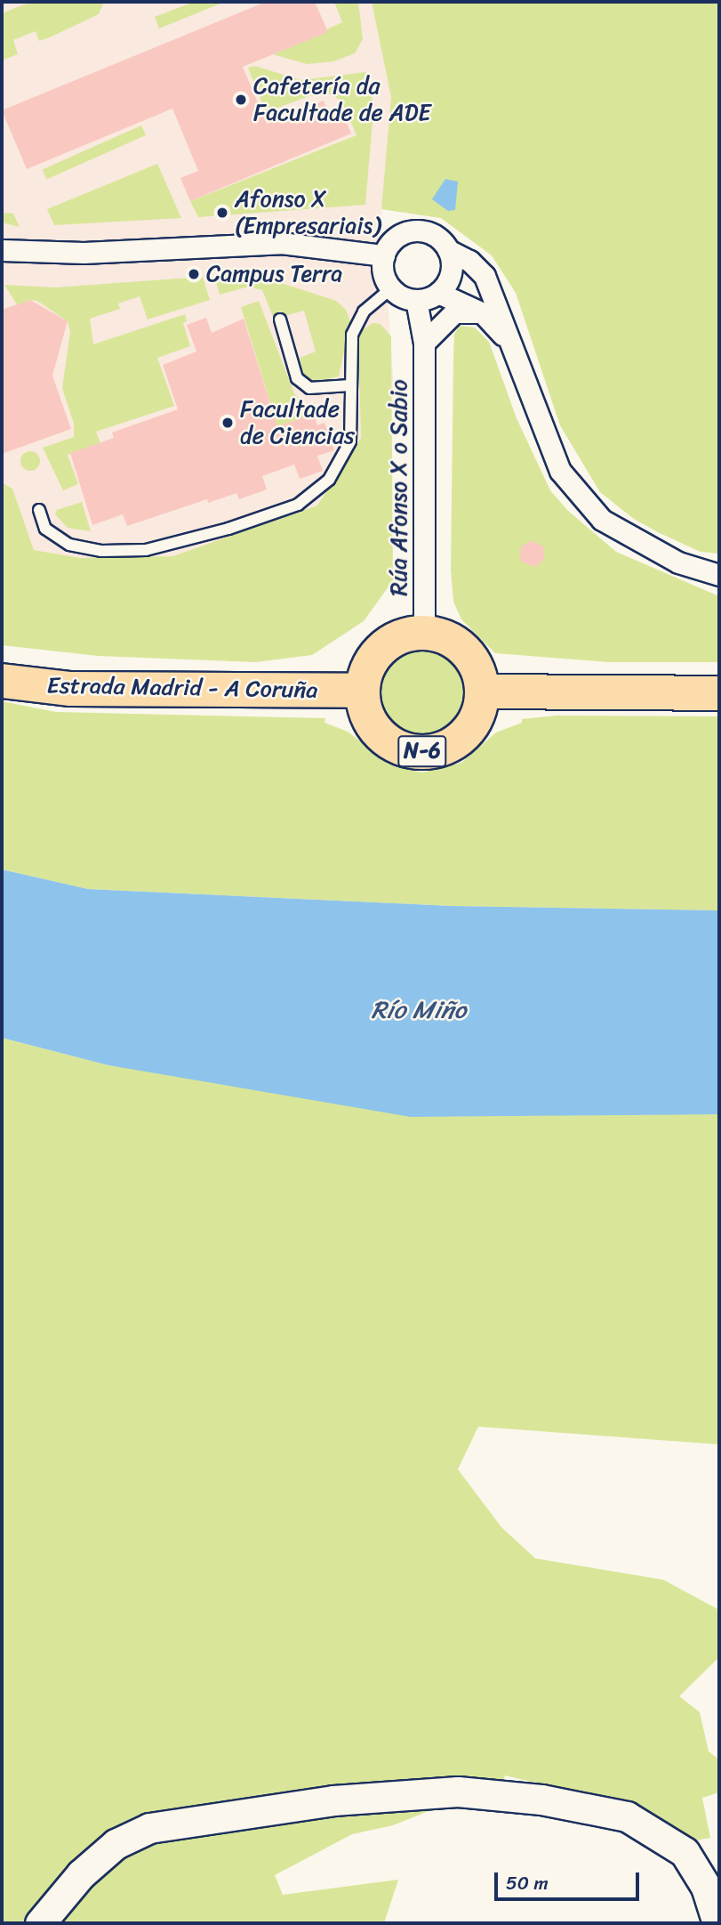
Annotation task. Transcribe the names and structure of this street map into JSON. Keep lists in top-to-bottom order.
{
  "streets": {
    "highway": ["Estrada Madrid - A Coruña", "N-6"],
    "street": ["Rúa Afonso X o Sabio"]
  },
  "crossings": [
    ["Rúa Afonso X o Sabio", "Estrada Madrid - A Coruña"],
    ["Rúa Afonso X o Sabio", "N-6"],
    ["Estrada Madrid - A Coruña", "N-6"]
  ],
  "water": ["Río Miño"],
  "places": [
    "Cafetería da Facultade de ADE",
    "Afonso X (Empresariais)",
    "Campus Terra",
    "Facultade de Ciencias"
  ],
  "scale_bar": "50 m"
}
